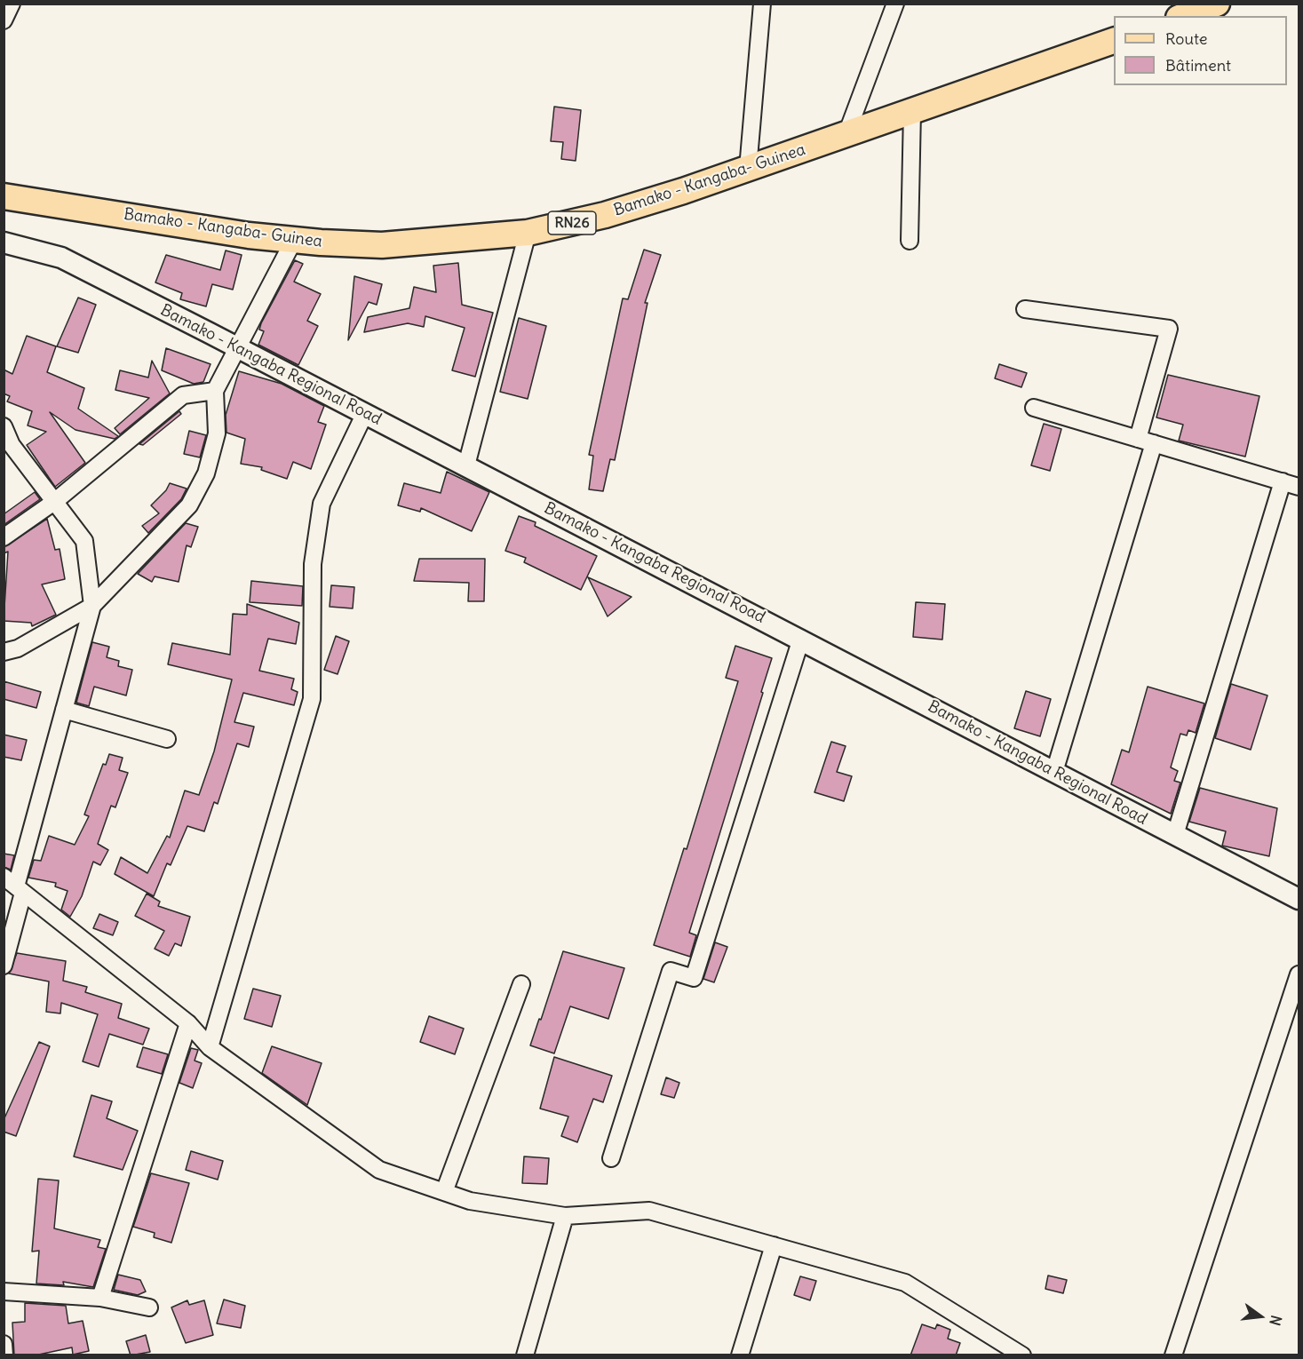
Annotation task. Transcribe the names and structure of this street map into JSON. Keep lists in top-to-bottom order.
{
  "streets": {
    "main road": ["Bamako - Kangaba- Guinea", "RN26"],
    "street": ["Bamako - Kangaba Regional Road"]
  },
  "legend": ["Route", "Bâtiment"],
  "north": "right"
}
